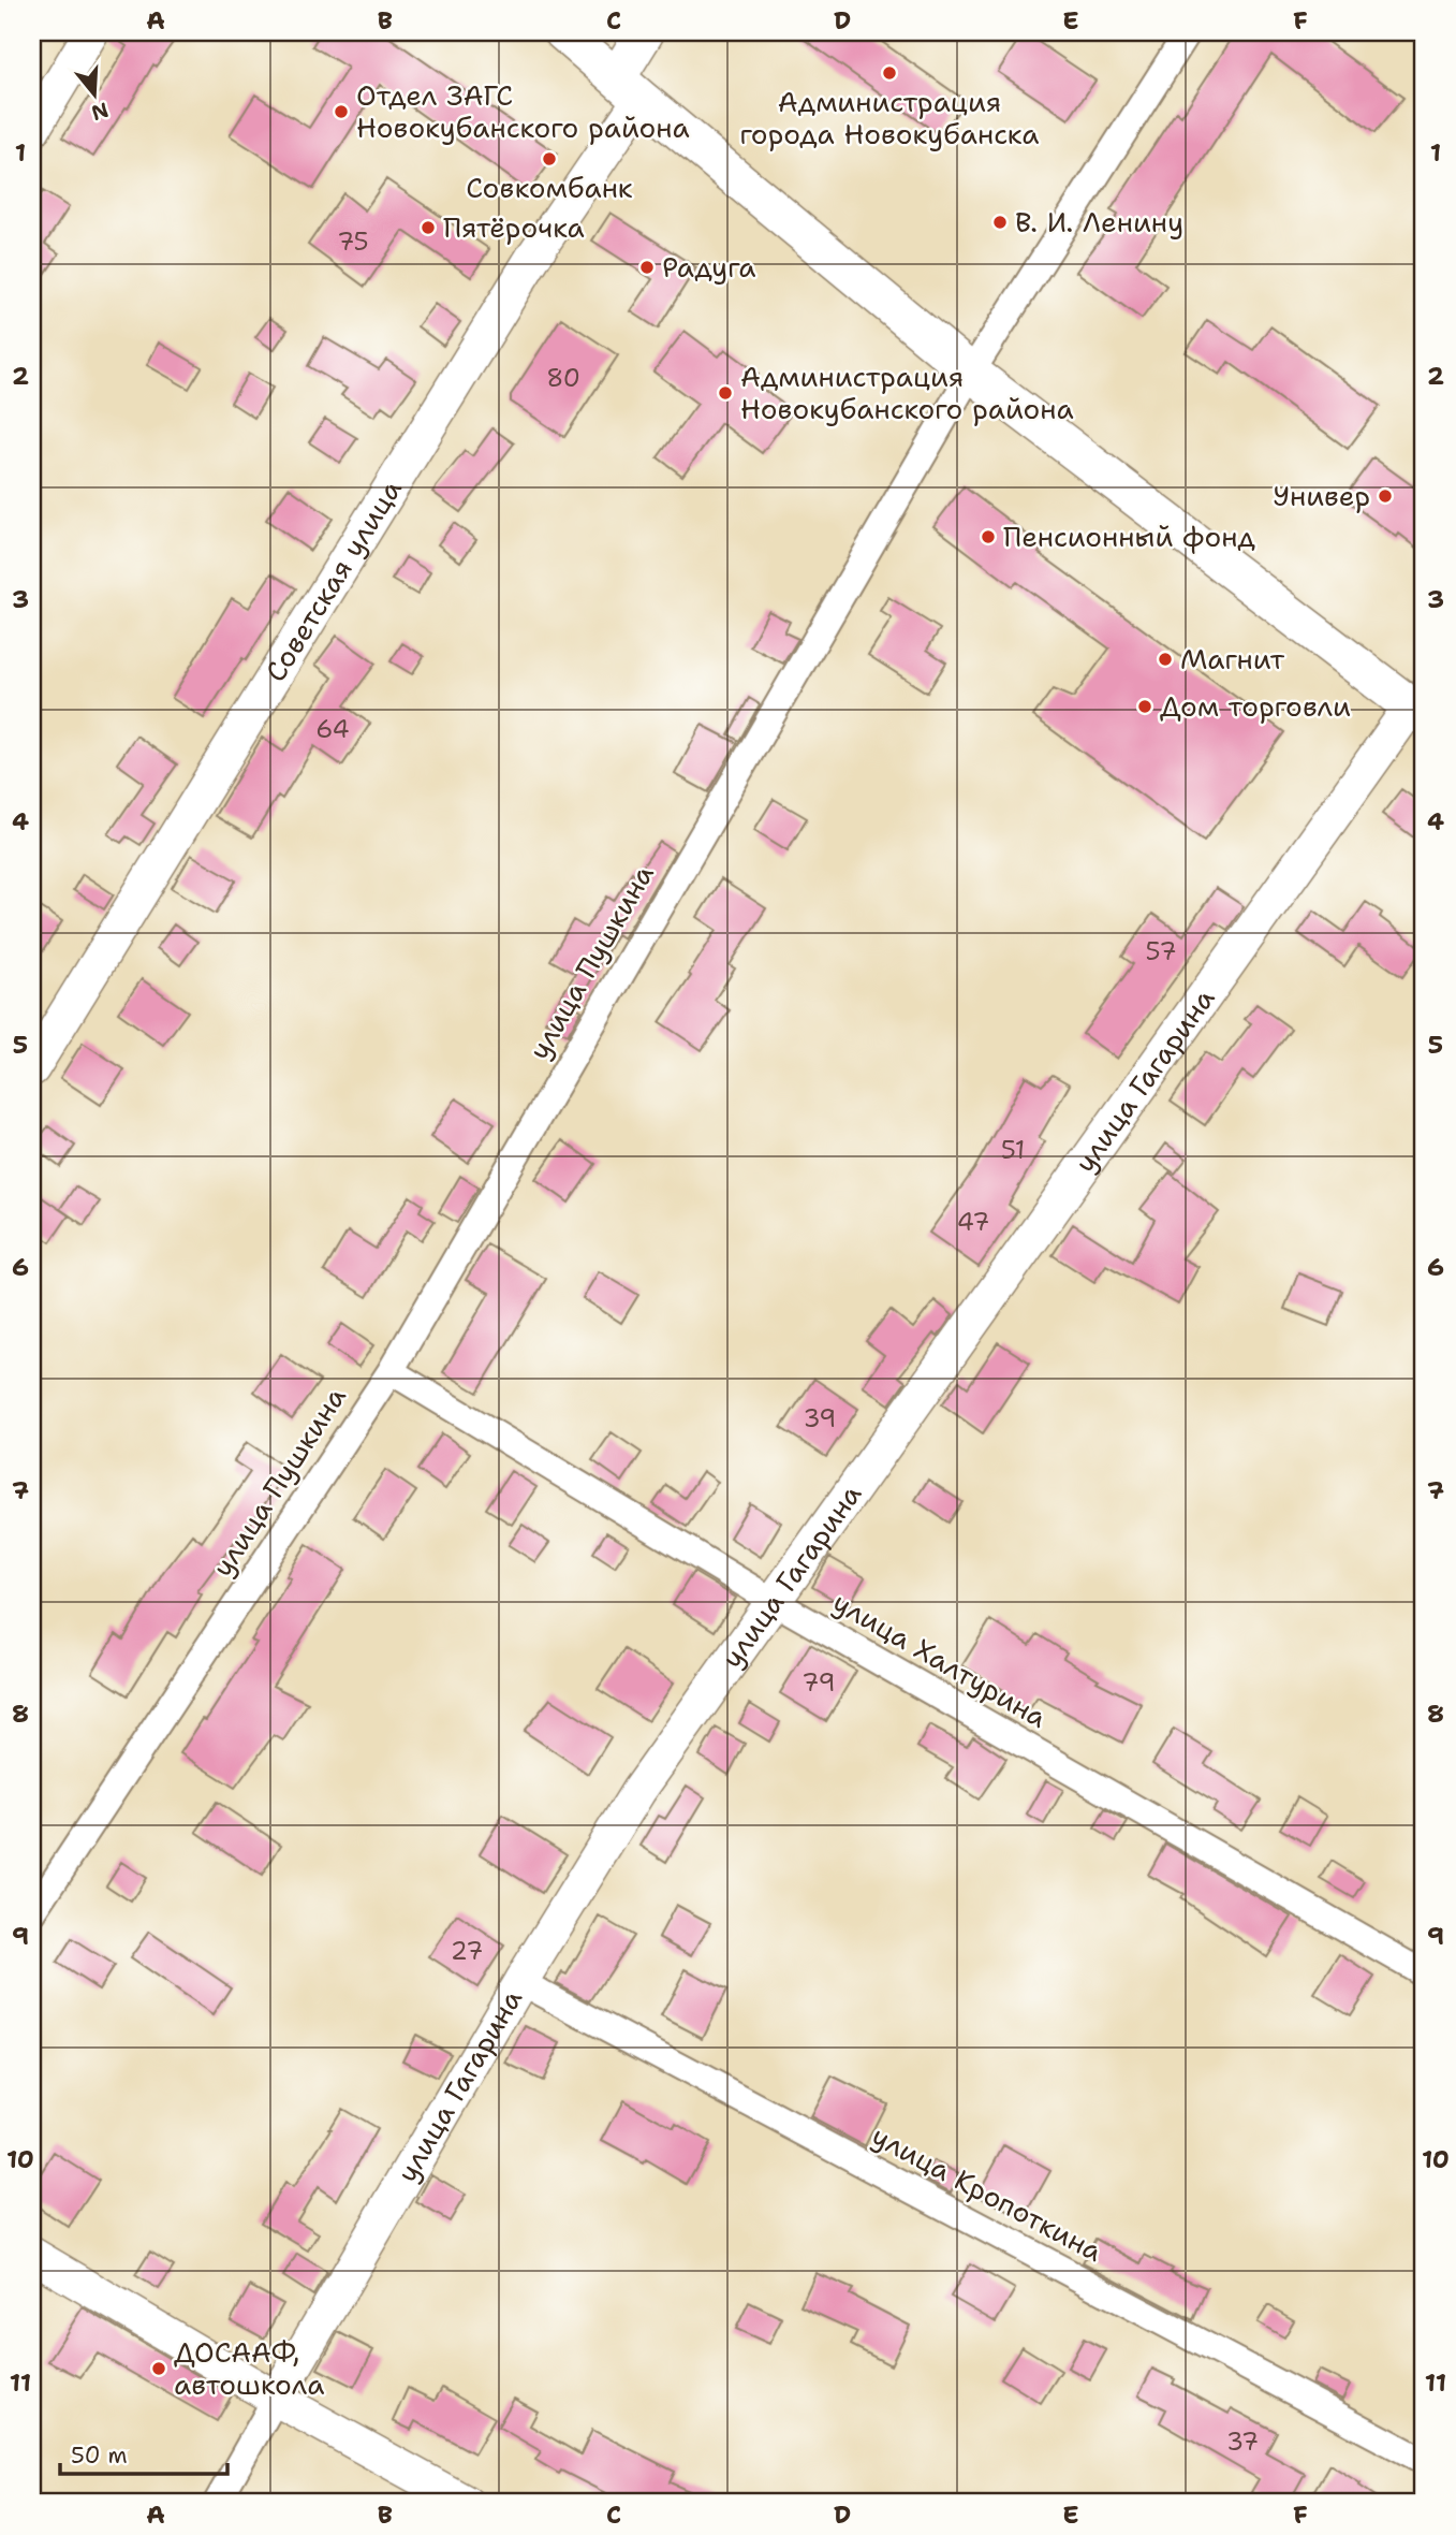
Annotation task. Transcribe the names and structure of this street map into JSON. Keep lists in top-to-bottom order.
{
  "streets": {
    "main road": ["Советская улица"],
    "street": [
      "улица Пушкина",
      "улица Гагарина",
      "улица Халтурина",
      "улица Кропоткина"
    ]
  },
  "crossings": [
    ["улица Пушкина", "улица Халтурина"],
    ["улица Гагарина", "улица Халтурина"],
    ["улица Гагарина", "улица Кропоткина"]
  ],
  "places": [
    "Администрация города Новокубанска",
    "Отдел ЗАГС Новокубанского района",
    "Совкомбанк",
    "В. И. Ленину",
    "Пятёрочка",
    "Радуга",
    "Администрация Новокубанского района",
    "Универ",
    "Пенсионный фонд",
    "Магнит",
    "Дом торговли",
    "ДОСААФ, автошкола"
  ],
  "house_numbers": [
    "75",
    "80",
    "64",
    "57",
    "51",
    "47",
    "39",
    "79",
    "27",
    "37"
  ],
  "scale_bar": "50 m",
  "north": "bottom",
  "grid": {
    "columns": [
      "A",
      "B",
      "C",
      "D",
      "E",
      "F"
    ],
    "rows": [
      "1",
      "2",
      "3",
      "4",
      "5",
      "6",
      "7",
      "8",
      "9",
      "10",
      "11"
    ]
  }
}
